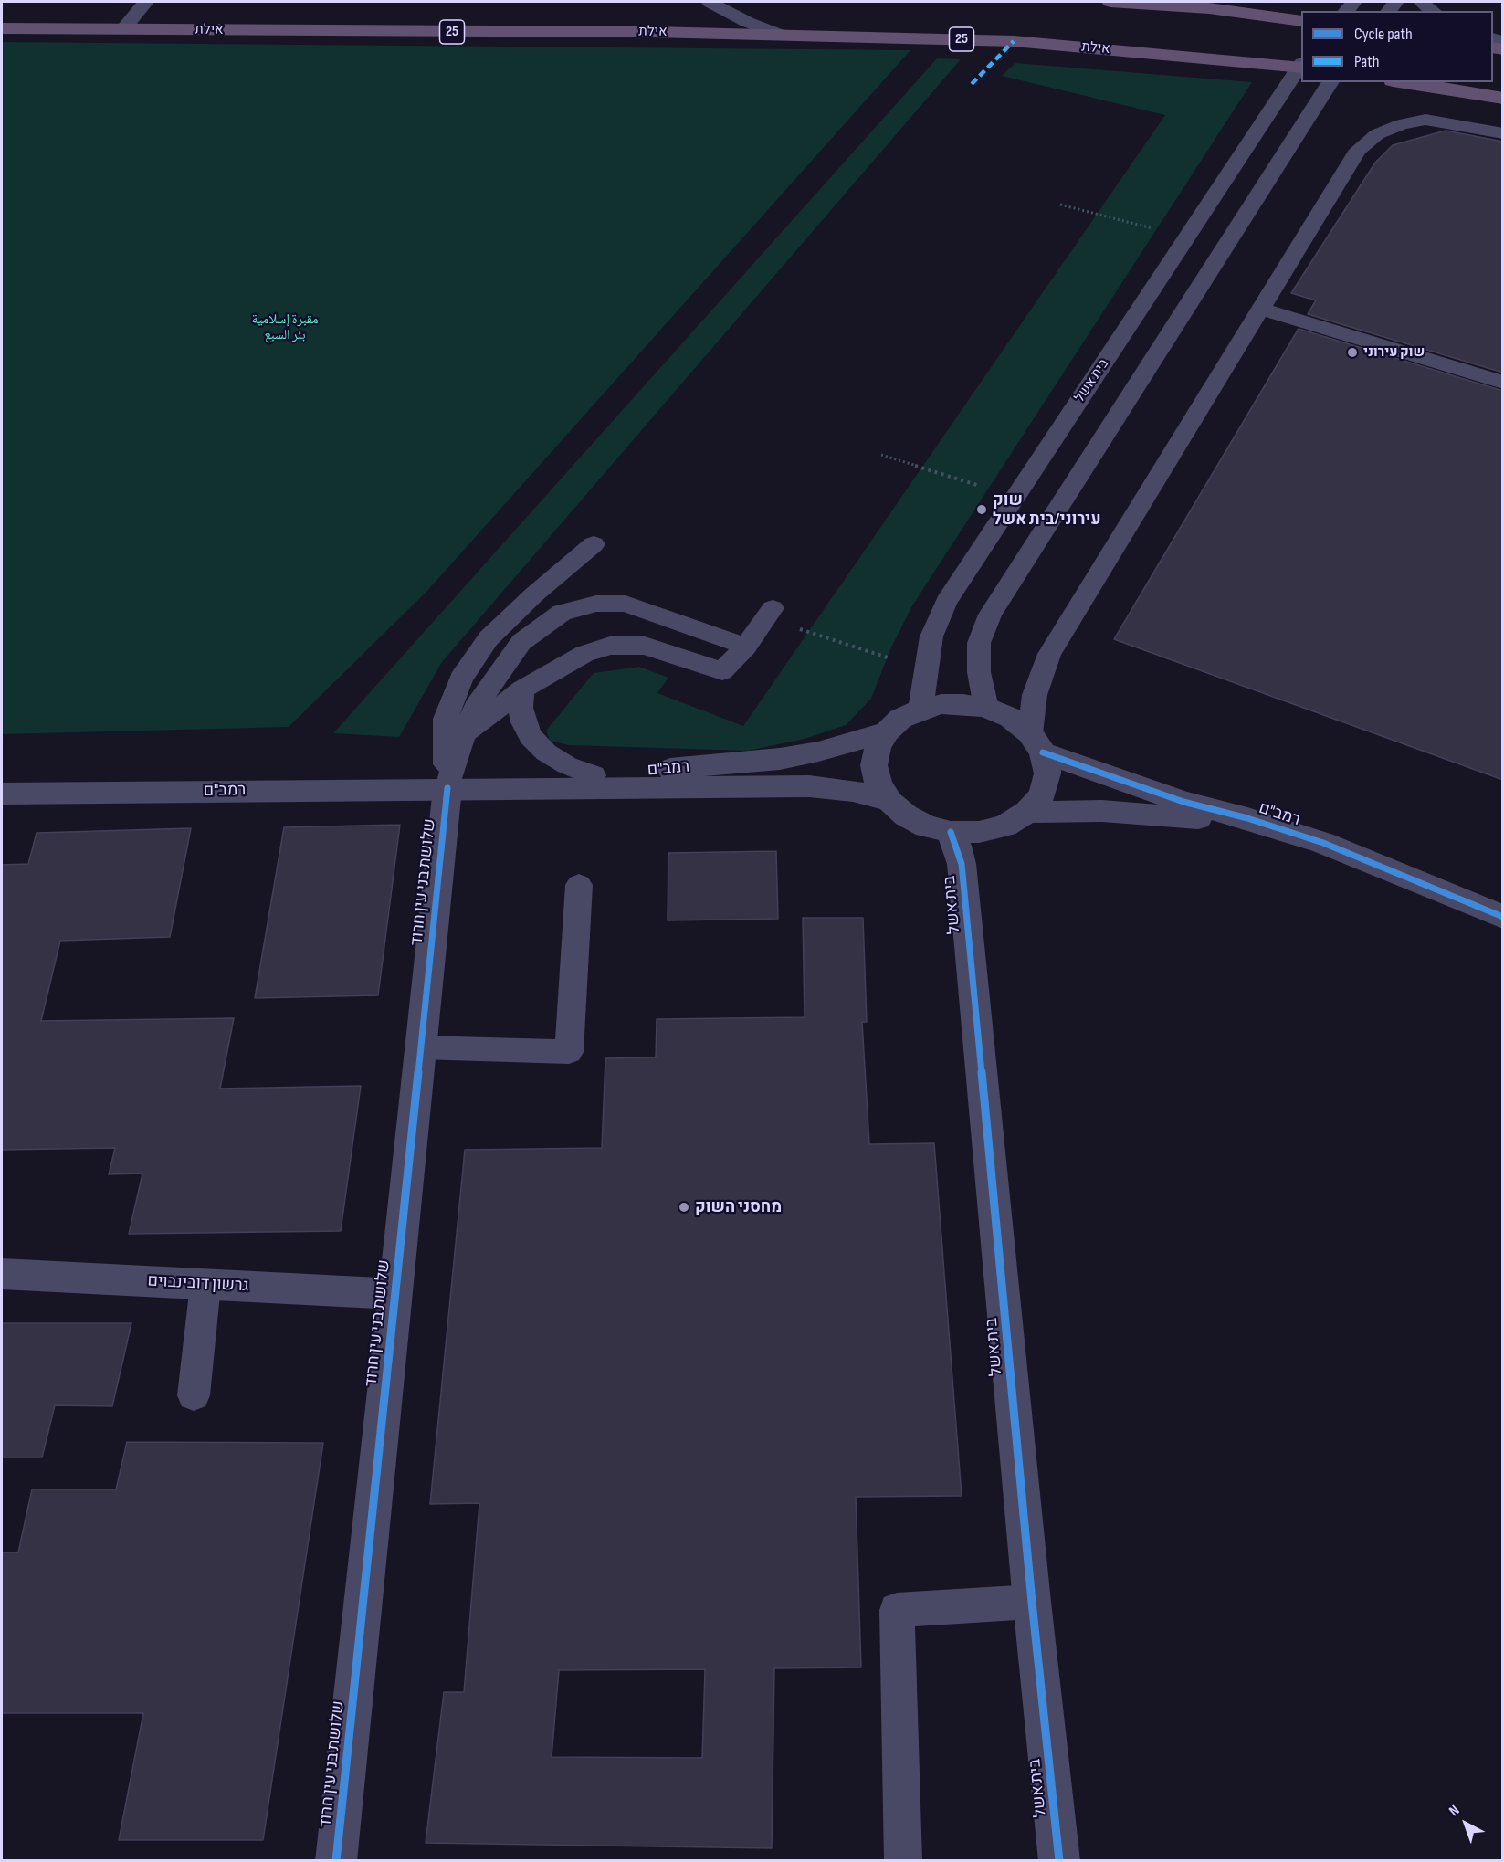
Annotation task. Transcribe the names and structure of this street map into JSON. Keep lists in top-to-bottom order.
{
  "streets": {
    "highway": ["אילת", "25"],
    "street": [
      "בית אשל",
      "רמב\"ם",
      "שלושת בני עין חרוד",
      "גרשון דובינבוים"
    ]
  },
  "crossings": [
    ["אילת", "בית אשל"],
    ["בית אשל", "רמב\"ם"],
    ["רמב\"ם", "שלושת בני עין חרוד"],
    ["שלושת בני עין חרוד", "גרשון דובינבוים"]
  ],
  "parks": ["مقبرة إسلامية بئر السبع"],
  "places": ["שוק עירוני", "שוק עירוני/בית אשל", "מחסני השוק"],
  "legend": ["Cycle path", "Path"],
  "north": "top left"
}
